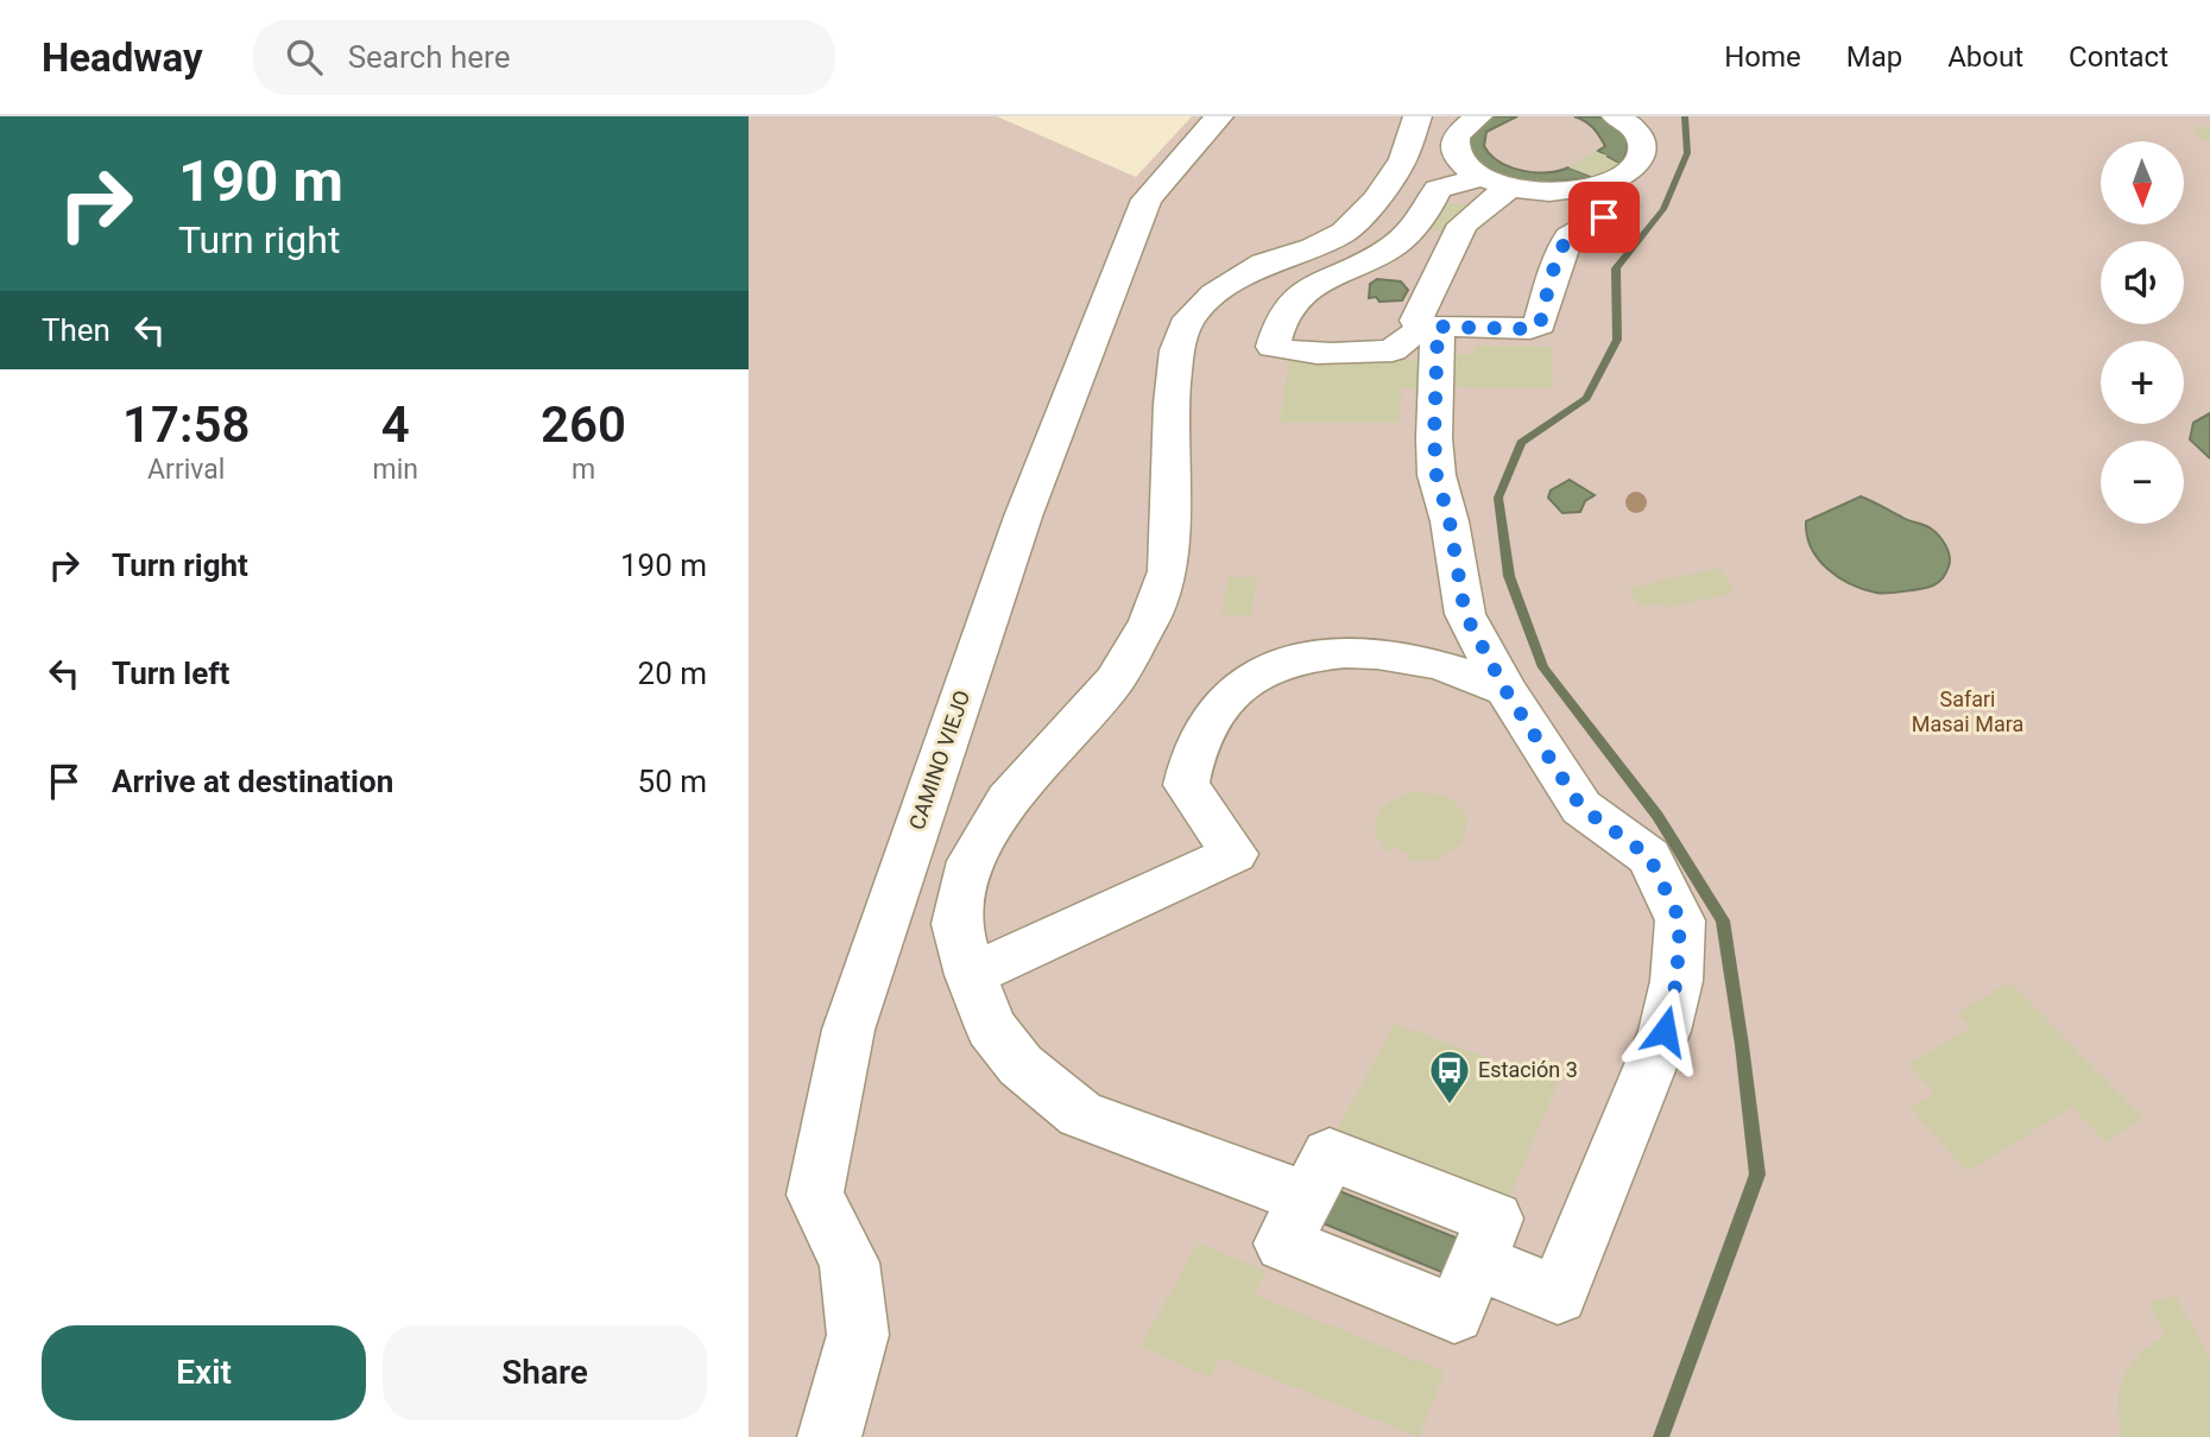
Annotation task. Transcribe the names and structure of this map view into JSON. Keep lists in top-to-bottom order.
{
  "streets": {
    "street": ["CAMINO VIEJO"]
  },
  "parks": ["Safari Masai Mara"],
  "places": {
    "bus stop": ["Estación 3"]
  },
  "north": "bottom",
  "page": {
    "header": "Headway",
    "search": "Search here",
    "nav": [
      "Home",
      "Map",
      "About",
      "Contact"
    ],
    "turn": ["190 m", "Turn right"],
    "map_buttons": ["+", "−"],
    "then": "Then",
    "eta": [
      "17:58",
      "Arrival",
      "4",
      "min",
      "260",
      "m"
    ],
    "list": [
      {
        "name": "Turn right",
        "value": "190 m"
      },
      {
        "name": "Turn left",
        "value": "20 m"
      },
      {
        "name": "Arrive at destination",
        "value": "50 m"
      }
    ],
    "buttons": ["Exit", "Share"]
  }
}
